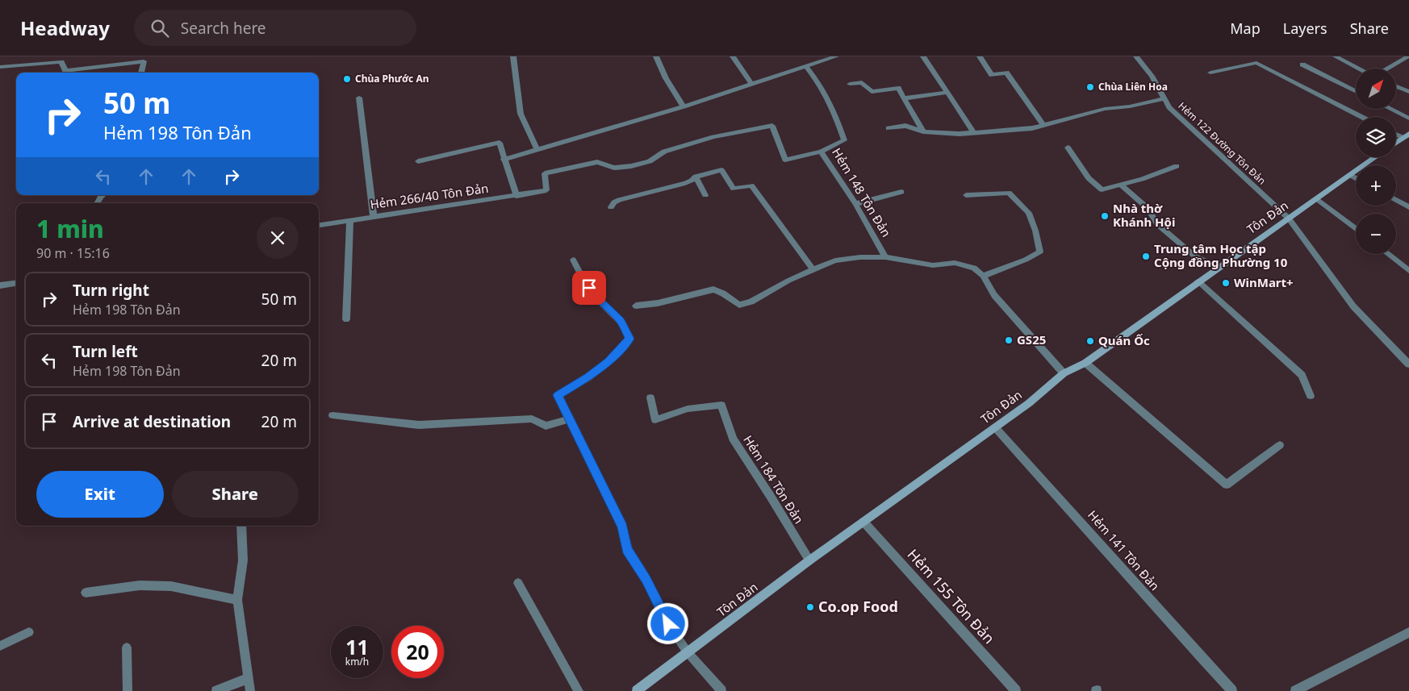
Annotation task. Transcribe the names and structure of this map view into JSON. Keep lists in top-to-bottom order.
{
  "streets": {
    "street": ["Tôn Đản"],
    "lane": [
      "Hẻm 122 Đường Tôn Đản",
      "Hẻm 148 Tôn Đản",
      "Hẻm 266/40 Tôn Đản",
      "Hẻm 184 Tôn Đản",
      "Hẻm 141 Tôn Đản",
      "Hẻm 155 Tôn Đản"
    ]
  },
  "crossings": [
    ["Hẻm 122 Đường Tôn Đản", "Tôn Đản"],
    ["Hẻm 148 Tôn Đản", "Hẻm 266/40 Tôn Đản"],
    ["Hẻm 148 Tôn Đản", "Tôn Đản"],
    ["Tôn Đản", "Hẻm 184 Tôn Đản"],
    ["Tôn Đản", "Hẻm 141 Tôn Đản"],
    ["Tôn Đản", "Hẻm 155 Tôn Đản"]
  ],
  "places": [
    "Chùa Phước An",
    "Chùa Liên Hoa",
    "Nhà thờ Khánh Hội",
    "Trung tâm Học tập Cộng đồng Phường 10",
    "WinMart+",
    "GS25",
    "Quán Ốc",
    "Co.op Food"
  ],
  "north": "top right",
  "page": {
    "header": "Headway",
    "search": "Search here",
    "nav": ["Map", "Layers", "Share"],
    "map_buttons": ["+", "−"],
    "turn": ["50 m", "Hẻm 198 Tôn Đản"],
    "heading": ["1 min", "90 m · 15:16"],
    "list": [
      {
        "name": "Turn right",
        "note": "Hẻm 198 Tôn Đản",
        "value": "50 m"
      },
      {
        "name": "Turn left",
        "note": "Hẻm 198 Tôn Đản",
        "value": "20 m"
      },
      {
        "name": "Arrive at destination",
        "value": "20 m"
      }
    ],
    "buttons": ["Exit", "Share"],
    "speed": "11 km/h",
    "limit": "20"
  }
}
